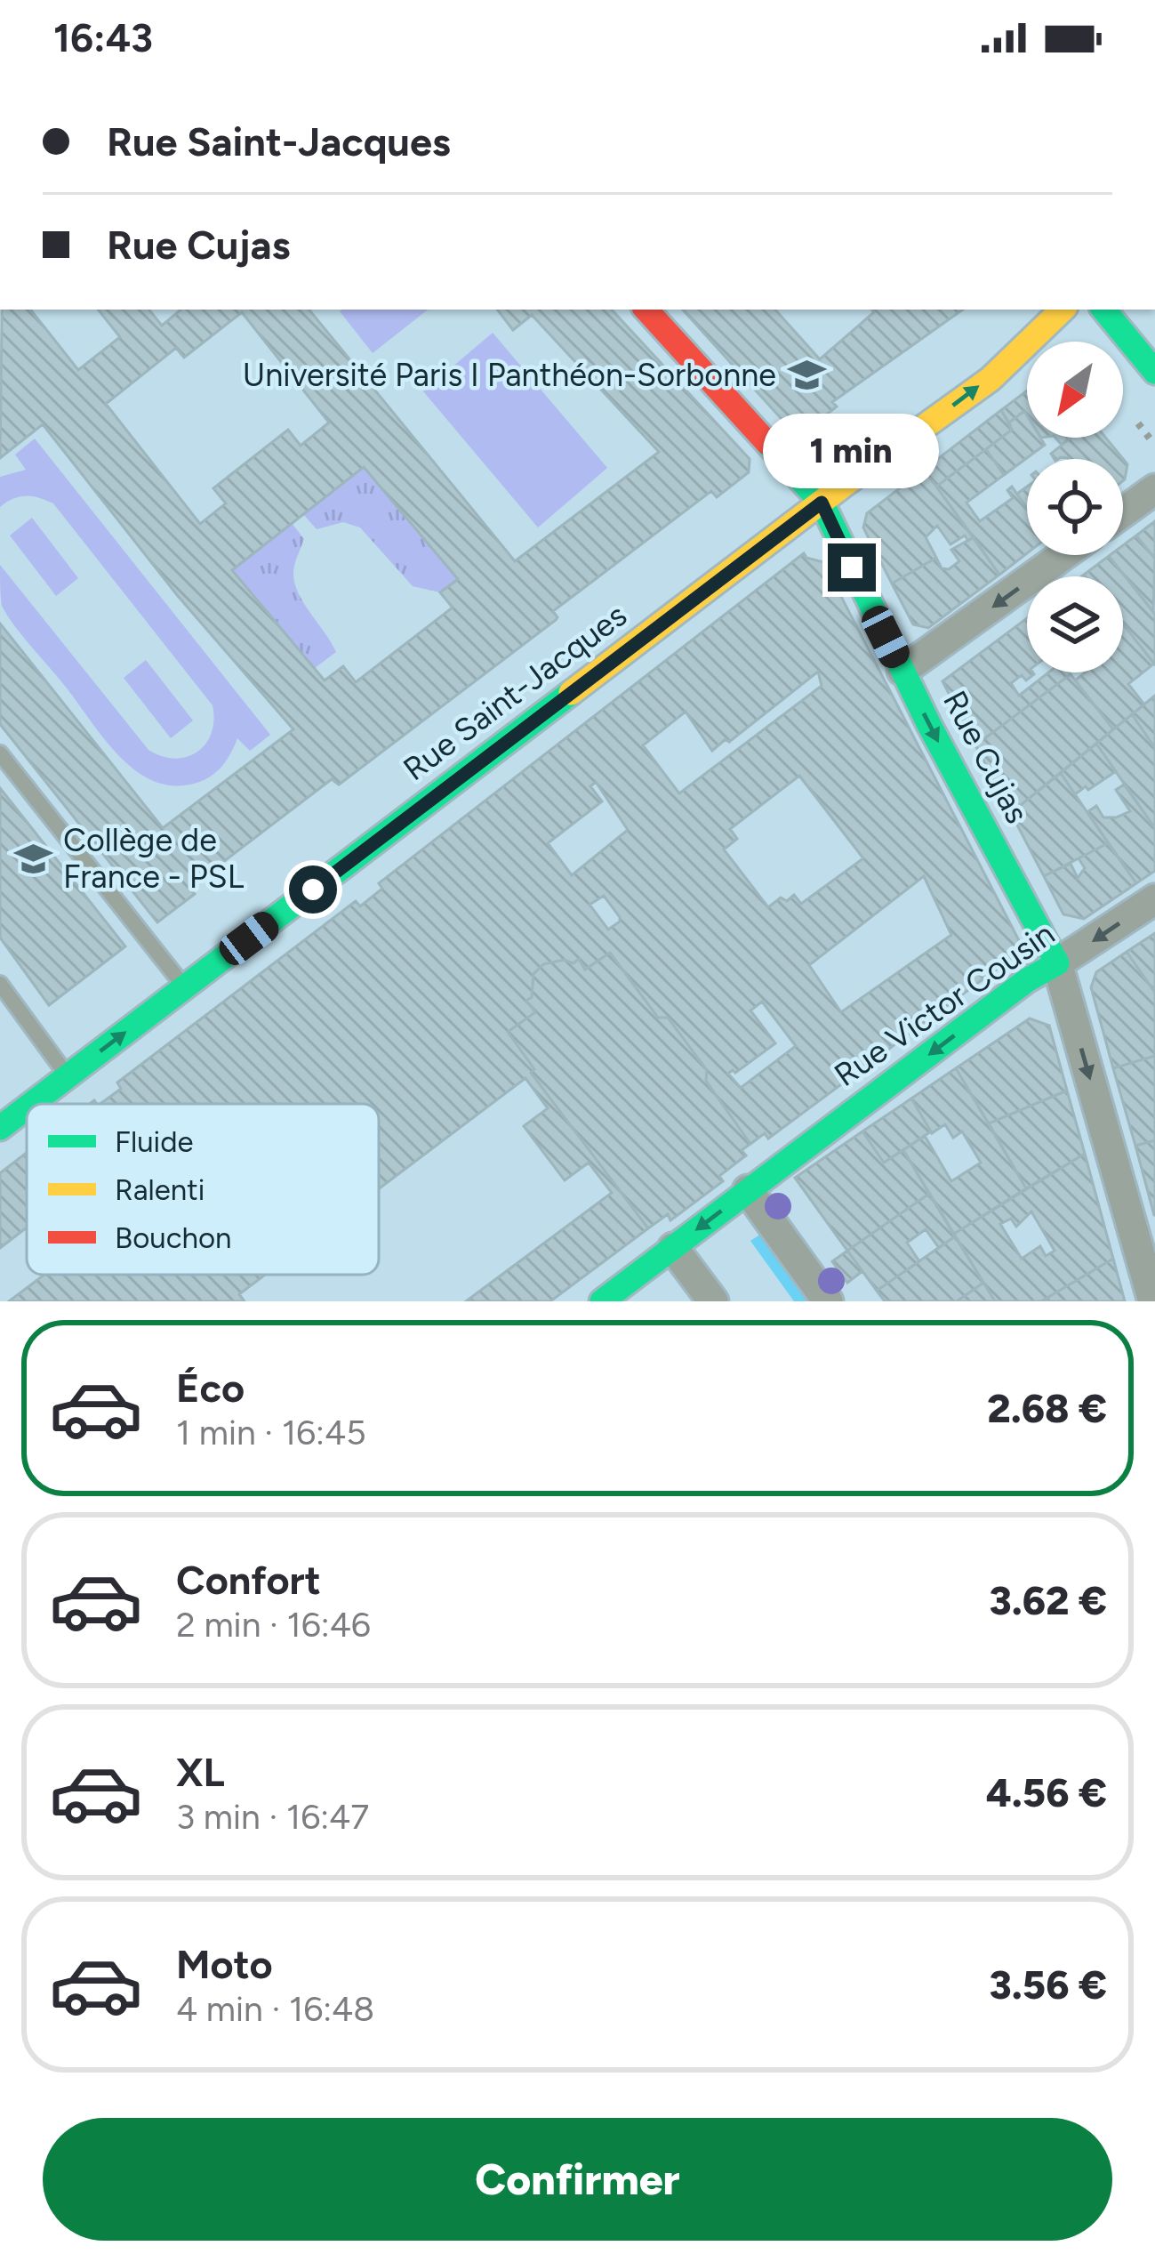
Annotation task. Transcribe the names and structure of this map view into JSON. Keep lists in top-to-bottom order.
{
  "streets": {
    "main road": ["Rue Saint-Jacques", "Rue Cujas", "Rue Victor Cousin"]
  },
  "crossings": [
    ["Rue Saint-Jacques", "Rue Cujas"],
    ["Rue Cujas", "Rue Victor Cousin"]
  ],
  "one_way": ["Rue Cujas", "Rue Victor Cousin"],
  "places": {
    "school or university": ["Université Paris I Panthéon-Sorbonne", "Collège de France - PSL"]
  },
  "legend": ["Fluide", "Ralenti", "Bouchon"],
  "north": "bottom left",
  "page": {
    "status": "16:43",
    "banner": ["Rue Saint-Jacques", "Rue Cujas"],
    "bubble": "1 min",
    "list": [
      {
        "name": "Éco",
        "note": "1 min · 16:45",
        "value": "2.68 €"
      },
      {
        "name": "Confort",
        "note": "2 min · 16:46",
        "value": "3.62 €"
      },
      {
        "name": "XL",
        "note": "3 min · 16:47",
        "value": "4.56 €"
      },
      {
        "name": "Moto",
        "note": "4 min · 16:48",
        "value": "3.56 €"
      }
    ],
    "buttons": "Confirmer"
  }
}
